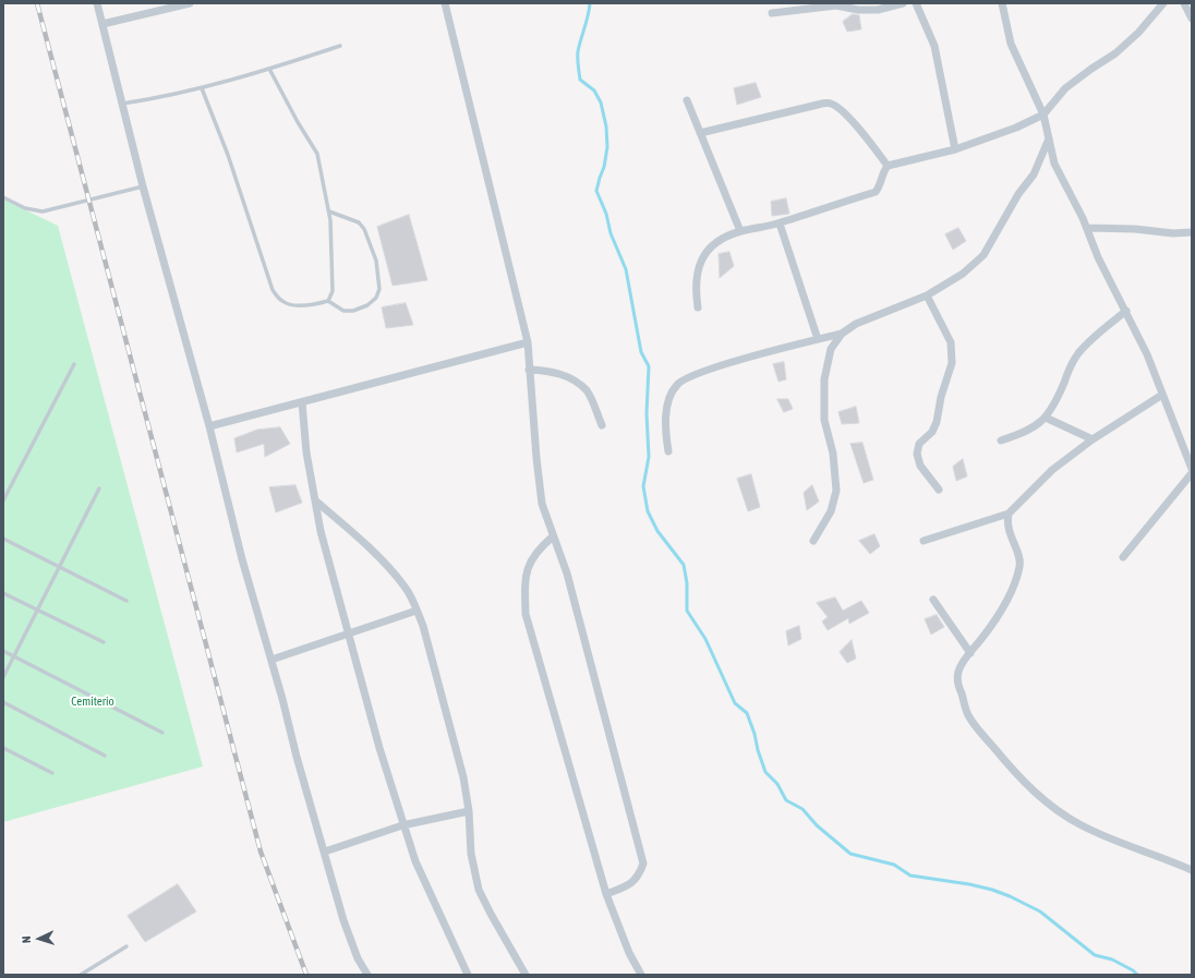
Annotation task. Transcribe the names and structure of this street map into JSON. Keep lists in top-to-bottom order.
{
  "parks": ["Cemiterio"],
  "north": "left"
}
